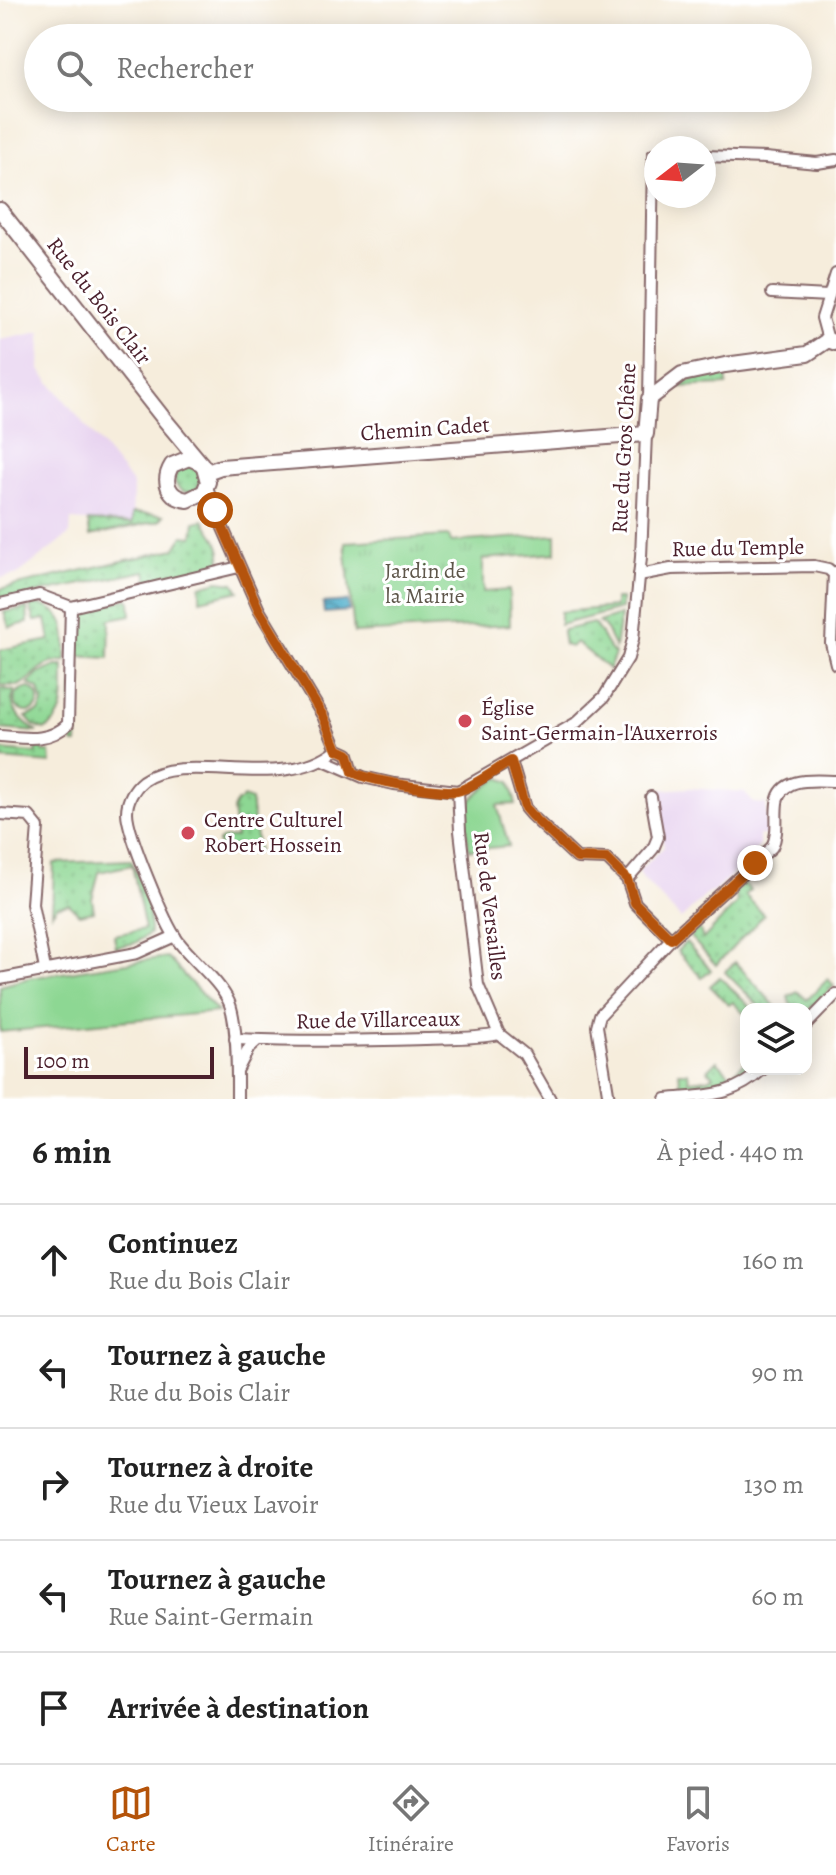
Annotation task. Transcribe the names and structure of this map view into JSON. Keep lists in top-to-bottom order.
{
  "streets": {
    "street": [
      "Rue du Bois Clair",
      "Chemin Cadet",
      "Rue du Gros Chêne",
      "Rue du Temple",
      "Rue de Versailles",
      "Rue de Villarceaux"
    ]
  },
  "crossings": [
    ["Rue du Bois Clair", "Chemin Cadet"],
    ["Chemin Cadet", "Rue du Gros Chêne"],
    ["Rue du Gros Chêne", "Rue du Temple"],
    ["Rue de Versailles", "Rue de Villarceaux"]
  ],
  "parks": ["Jardin de la Mairie"],
  "places": ["Église Saint-Germain-l'Auxerrois", "Centre Culturel Robert Hossein"],
  "scale_bar": "100 m",
  "north": "left",
  "page": {
    "search": "Rechercher",
    "scale": "100 m",
    "heading": ["6 min", "À pied · 440 m"],
    "list": [
      ["Continuez", "Rue du Bois Clair", "160 m"],
      ["Tournez à gauche", "Rue du Bois Clair", "90 m"],
      ["Tournez à droite", "Rue du Vieux Lavoir", "130 m"],
      ["Tournez à gauche", "Rue Saint-Germain", "60 m"],
      "Arrivée à destination"
    ],
    "nav": ["Carte", "Itinéraire", "Favoris"]
  }
}
